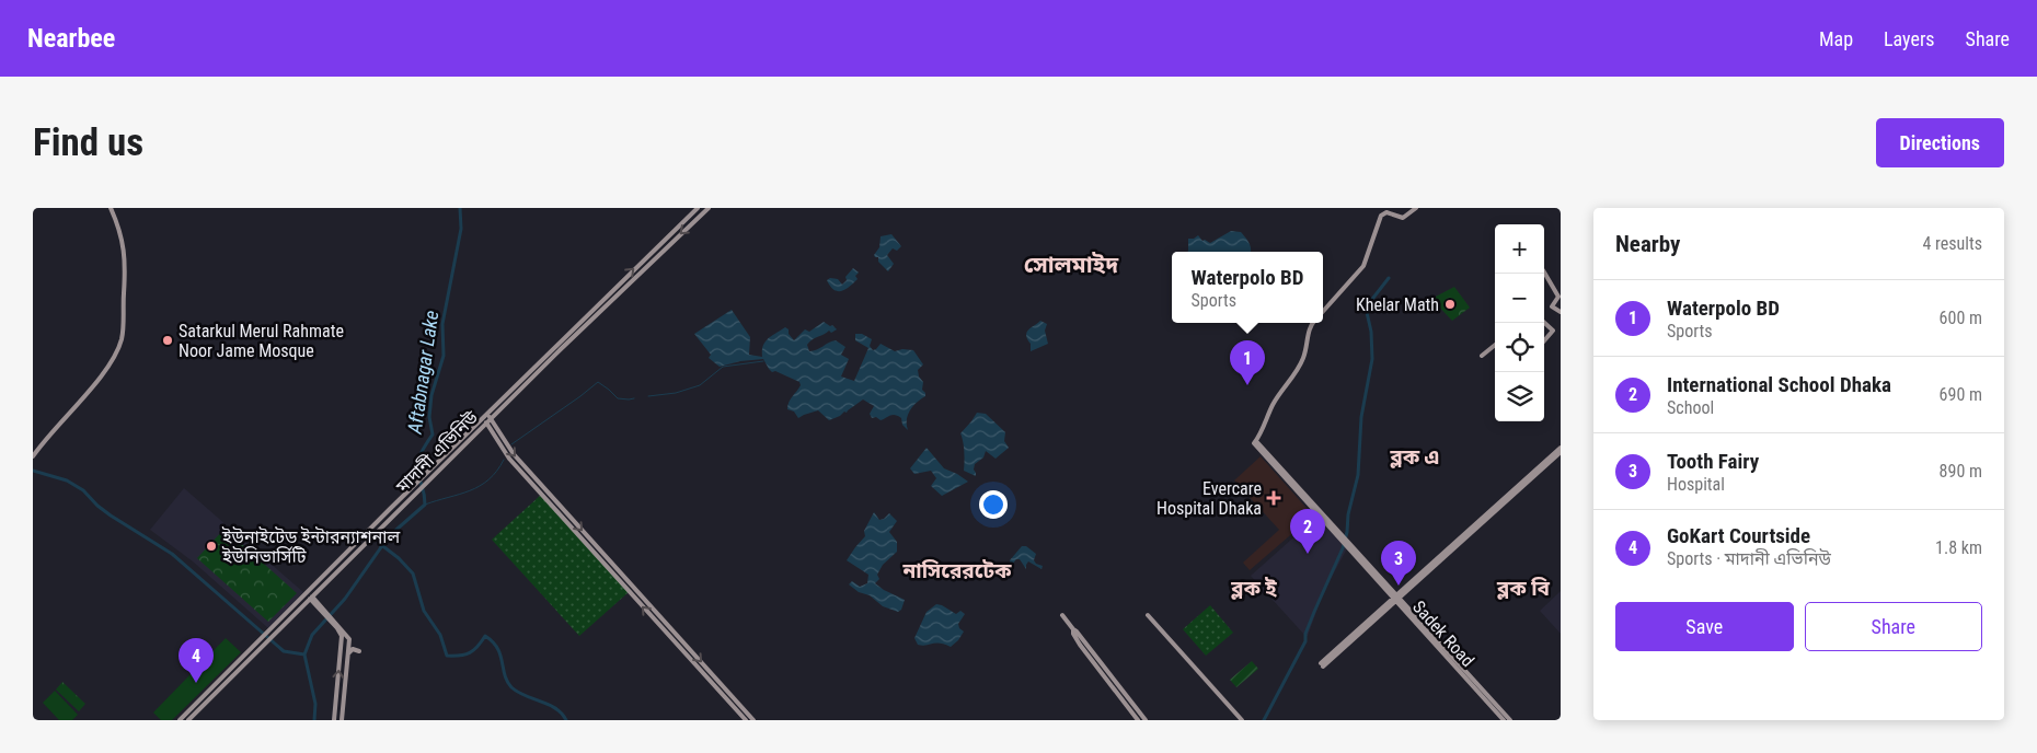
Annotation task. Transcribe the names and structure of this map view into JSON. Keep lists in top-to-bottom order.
{
  "streets": {
    "street": ["মাদানী এভিনিউ", "Sadek Road"]
  },
  "districts": [
    "সোলমাইদ",
    "ব্লক এ",
    "নাসিরেরটেক",
    "ব্লক ই",
    "ব্লক বি"
  ],
  "water": ["Aftabnagar Lake"],
  "places": {
    "other": ["Khelar Math", "Satarkul Merul Rahmate Noor Jame Mosque", "ইউনাইটেড ইন্টারন্যাশনাল ইউনিভার্সিটি"],
    "health": ["Evercare Hospital Dhaka"]
  },
  "page": {
    "header": "Nearbee",
    "nav": ["Map", "Layers", "Share"],
    "buttons": [
      "Directions",
      ["Save", "Share"]
    ],
    "title": "Find us",
    "heading": ["Nearby", "4 results"],
    "map_buttons": ["+", "−"],
    "popup": ["Waterpolo BD", "Sports"],
    "list": [
      {
        "mark": "1",
        "name": "Waterpolo BD",
        "note": "Sports",
        "value": "600 m"
      },
      {
        "mark": "2",
        "name": "International School Dhaka",
        "note": "School",
        "value": "690 m"
      },
      {
        "mark": "3",
        "name": "Tooth Fairy",
        "note": "Hospital",
        "value": "890 m"
      },
      {
        "mark": "4",
        "name": "GoKart Courtside",
        "note": "Sports · মাদানী এভিনিউ",
        "value": "1.8 km"
      }
    ],
    "pins": [
      "1",
      "2",
      "3",
      "4"
    ]
  }
}
